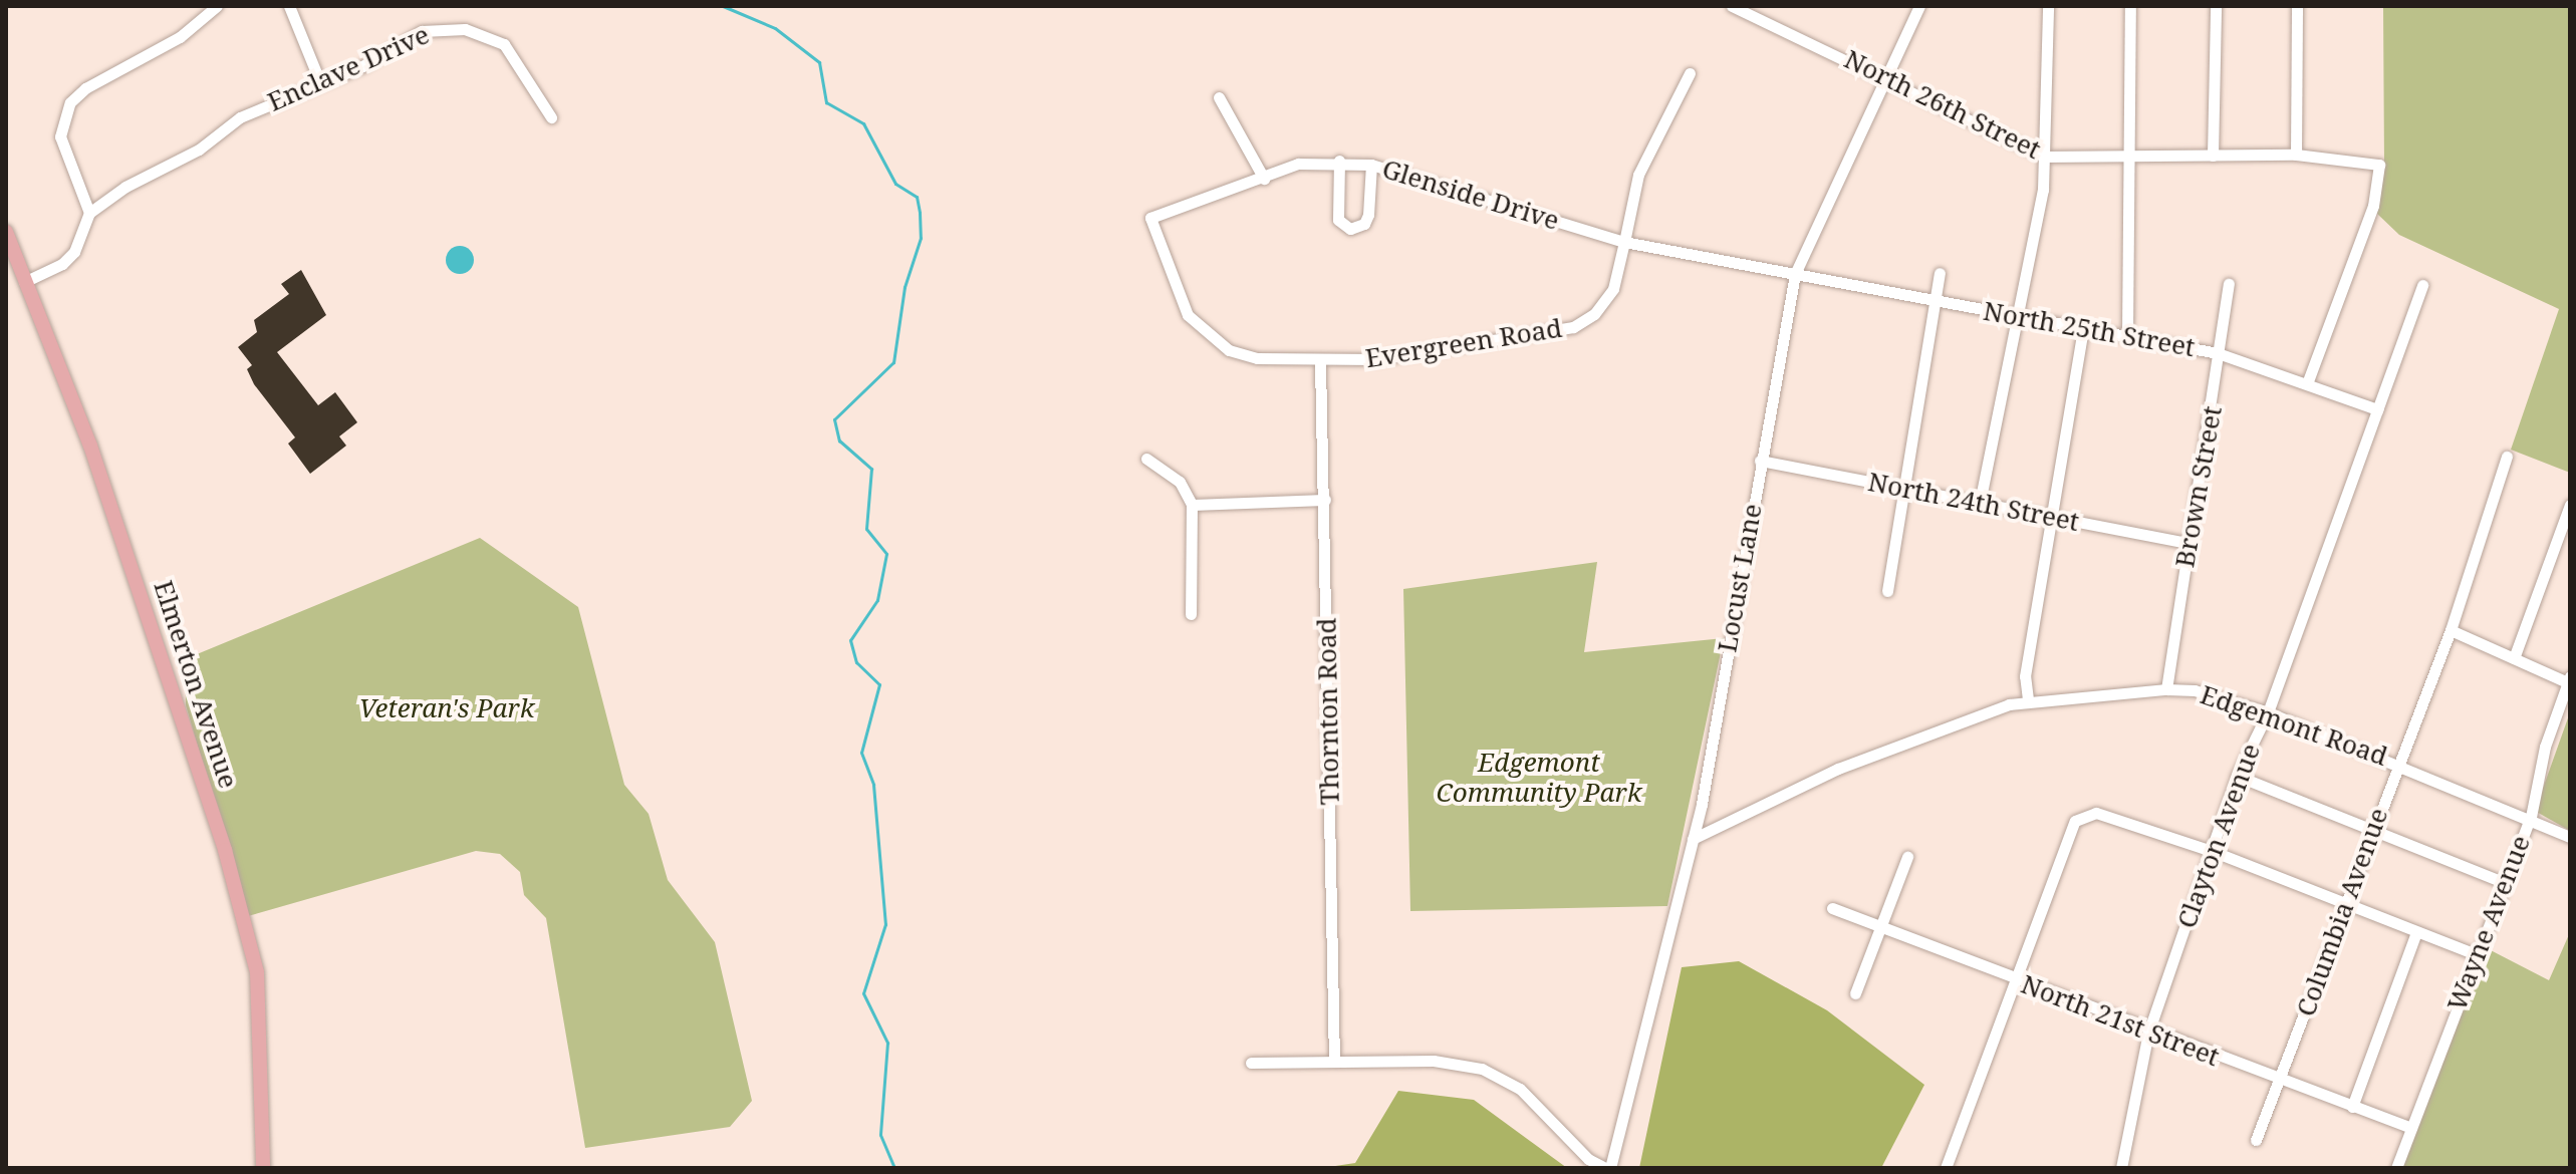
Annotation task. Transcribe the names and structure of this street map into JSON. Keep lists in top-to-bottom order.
{
  "streets": {
    "main road": ["Elmerton Avenue"],
    "street": [
      "Enclave Drive",
      "North 26th Street",
      "Glenside Drive",
      "North 25th Street",
      "Evergreen Road",
      "Brown Street",
      "North 24th Street",
      "Locust Lane",
      "Thornton Road",
      "Edgemont Road",
      "Clayton Avenue",
      "Columbia Avenue",
      "Wayne Avenue",
      "North 21st Street"
    ]
  },
  "crossings": [
    ["North 26th Street", "North 25th Street"],
    ["North 26th Street", "Locust Lane"],
    ["Glenside Drive", "North 25th Street"],
    ["Glenside Drive", "Evergreen Road"],
    ["Glenside Drive", "Locust Lane"],
    ["North 25th Street", "Brown Street"],
    ["North 25th Street", "Locust Lane"],
    ["North 25th Street", "Clayton Avenue"],
    ["Evergreen Road", "Thornton Road"],
    ["Brown Street", "North 24th Street"],
    ["Brown Street", "Edgemont Road"],
    ["North 24th Street", "Locust Lane"],
    ["Locust Lane", "Edgemont Road"],
    ["Edgemont Road", "Clayton Avenue"],
    ["Edgemont Road", "Columbia Avenue"],
    ["Edgemont Road", "Wayne Avenue"],
    ["Clayton Avenue", "North 21st Street"],
    ["Columbia Avenue", "North 21st Street"],
    ["Wayne Avenue", "North 21st Street"]
  ],
  "parks": ["Veteran's Park", "Edgemont Community Park"]
}
